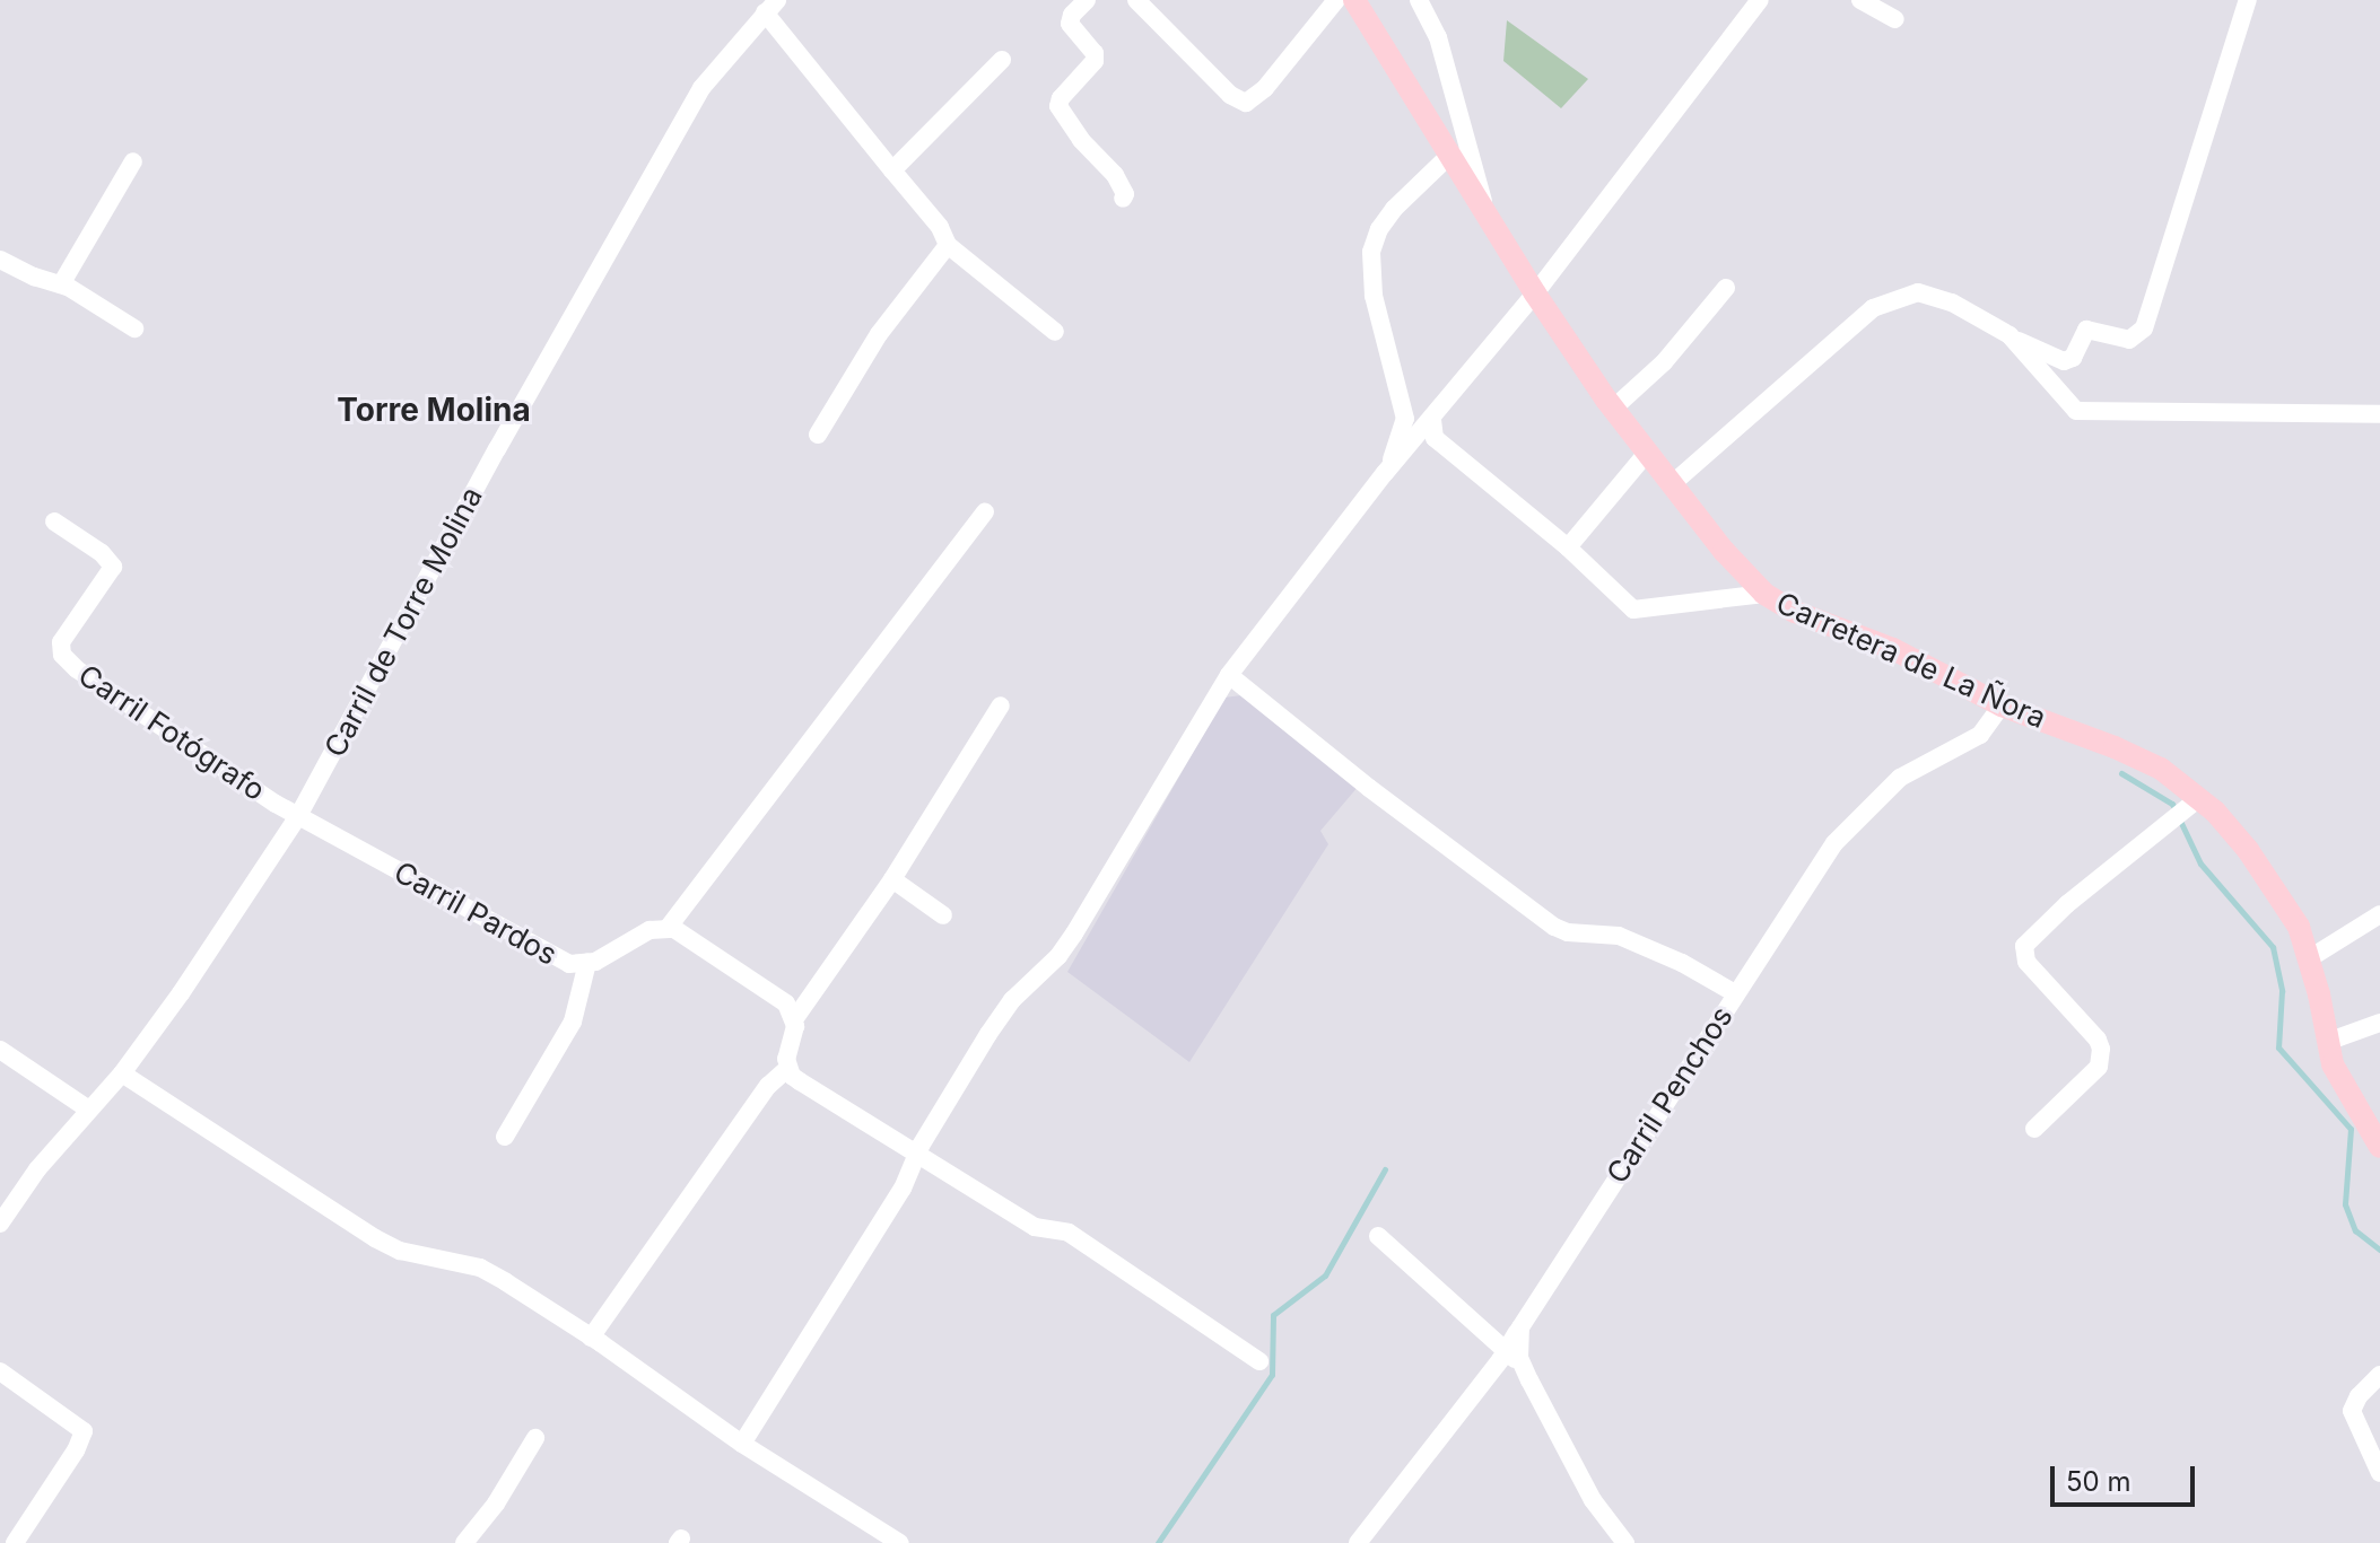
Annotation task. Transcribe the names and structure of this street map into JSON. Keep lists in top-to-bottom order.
{
  "streets": {
    "main road": ["Carretera de La Ñora"],
    "street": [
      "Carril de Torre Molina",
      "Carril Fotógrafo",
      "Carril Pardos",
      "Carril Penchos"
    ]
  },
  "crossings": [
    ["Carril de Torre Molina", "Carril Fotógrafo"],
    ["Carril de Torre Molina", "Carril Pardos"],
    ["Carretera de La Ñora", "Carril Penchos"],
    ["Carril Fotógrafo", "Carril Pardos"]
  ],
  "districts": ["Torre Molina"],
  "scale_bar": "50 m"
}
